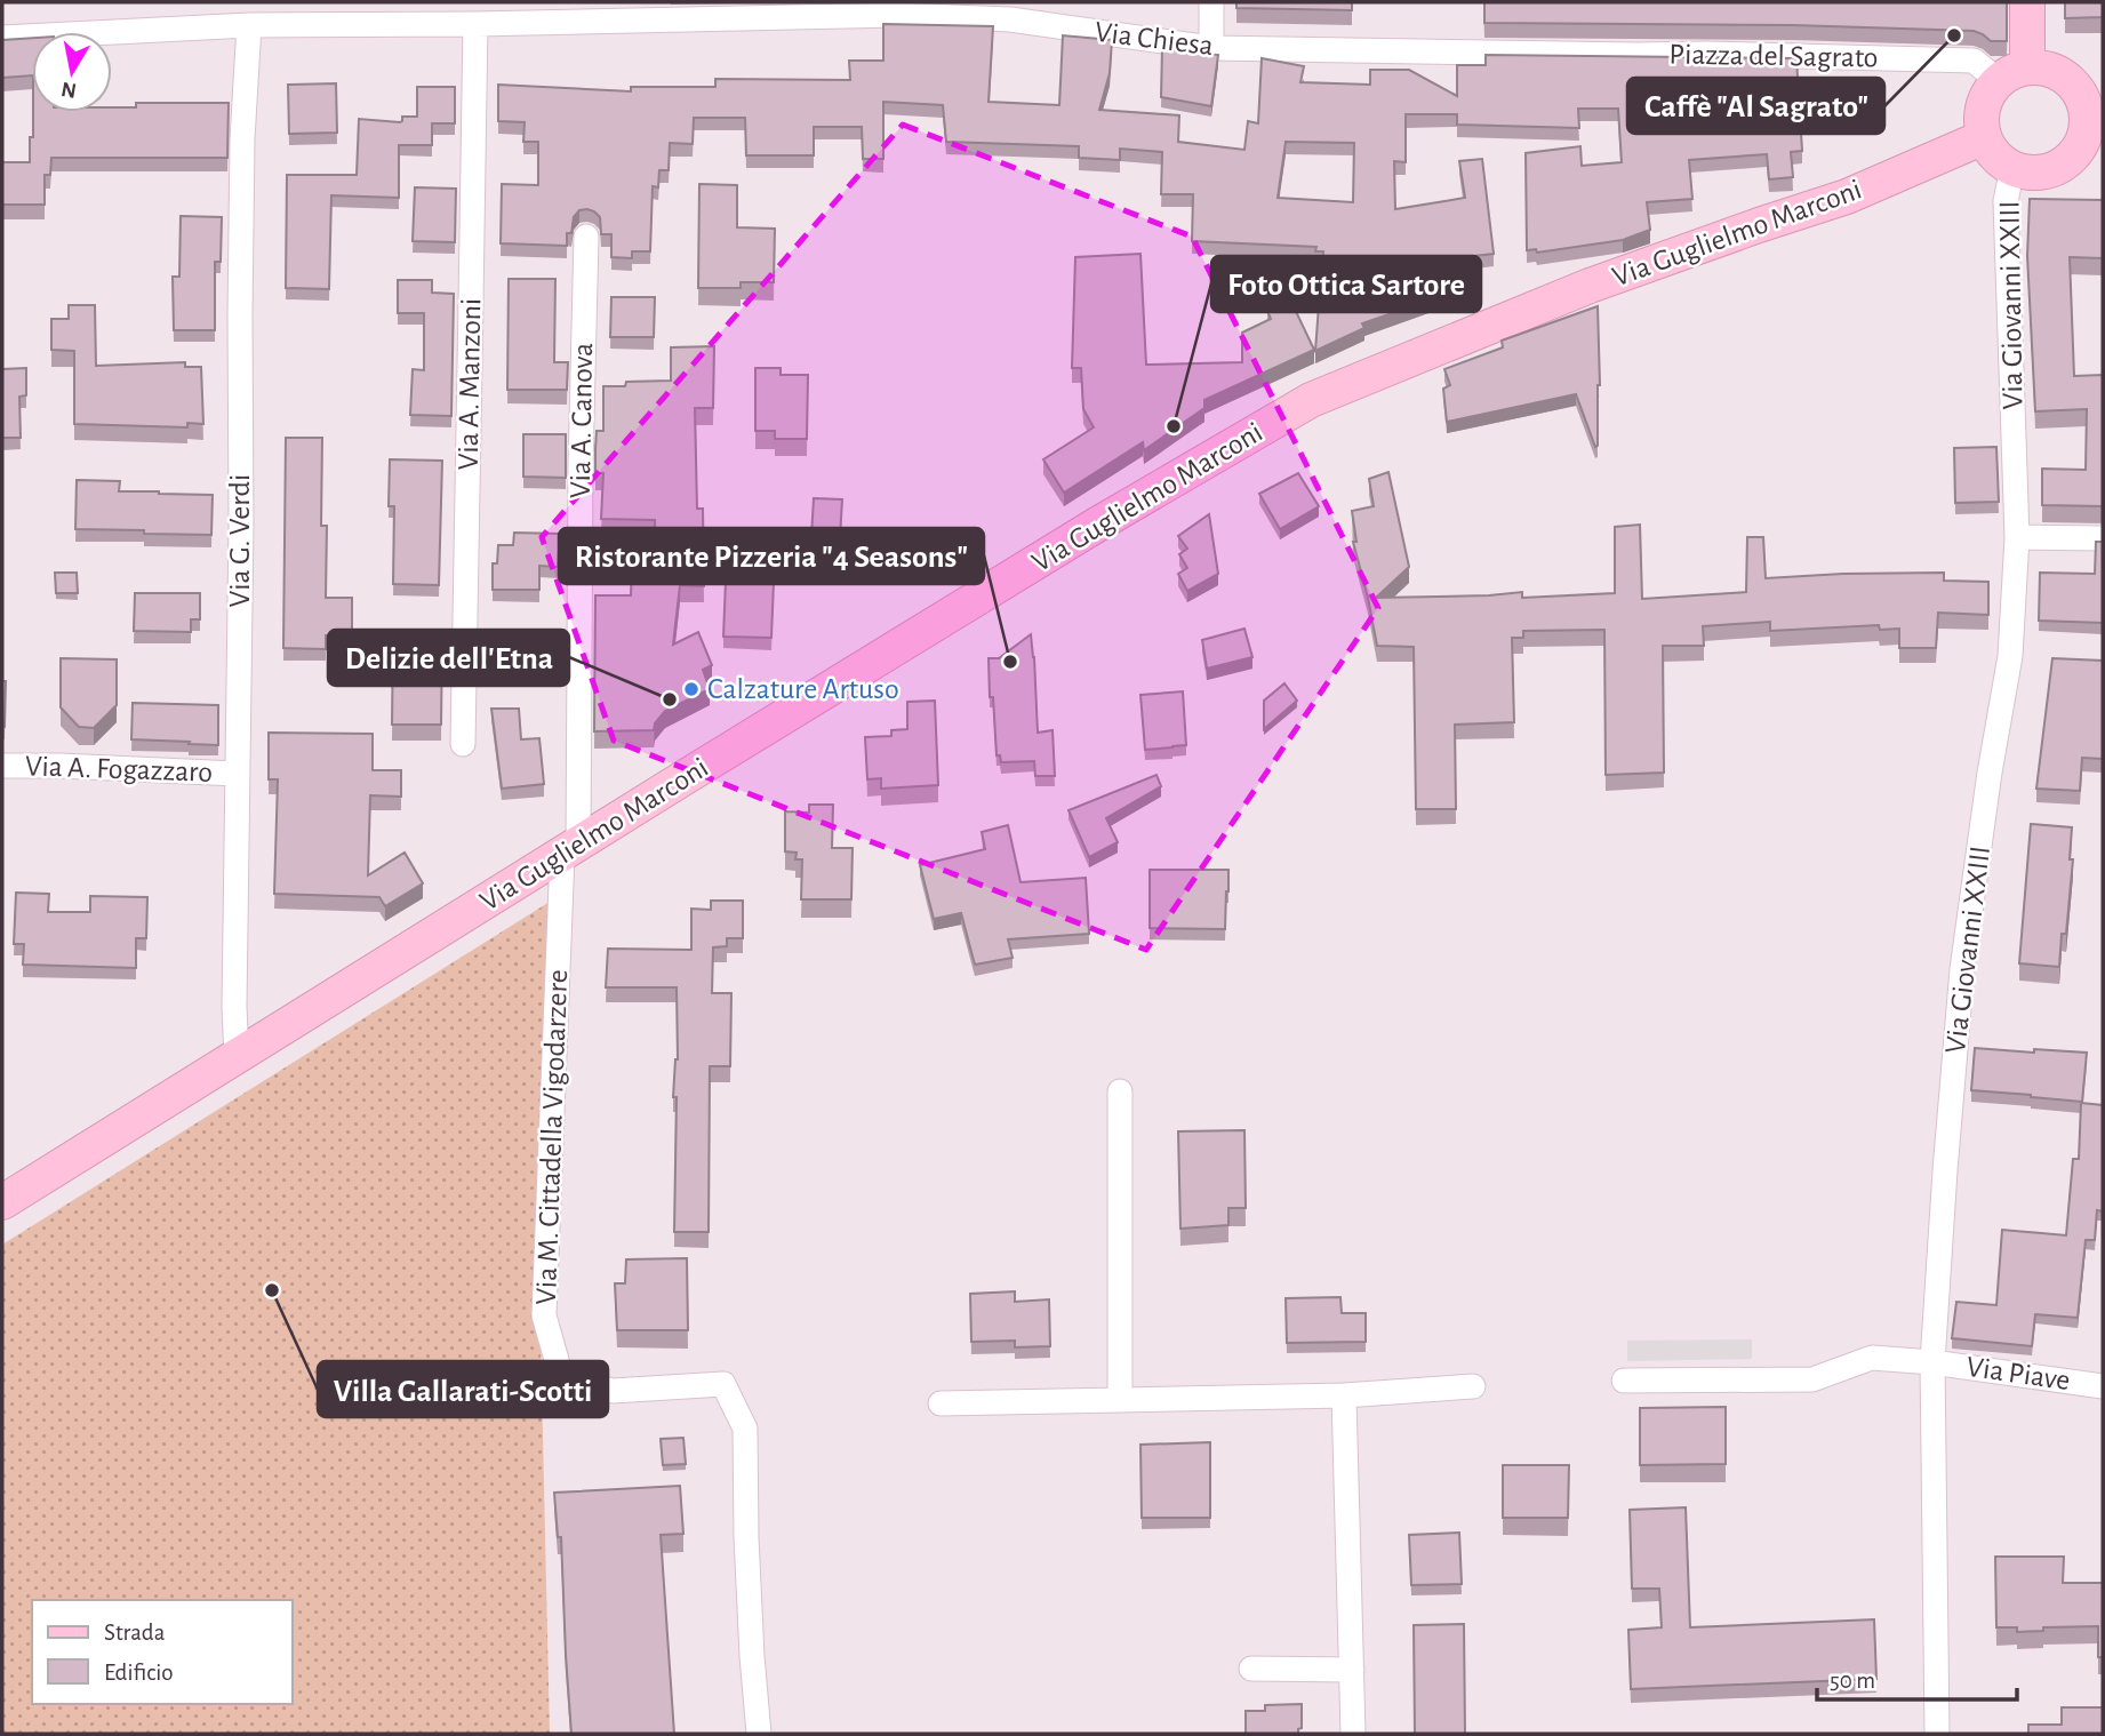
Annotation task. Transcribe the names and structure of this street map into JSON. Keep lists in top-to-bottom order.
{
  "streets": {
    "street": [
      "Via Chiesa",
      "Piazza del Sagrato",
      "Via Guglielmo Marconi",
      "Via Giovanni XXIII",
      "Via A. Manzoni",
      "Via A. Canova",
      "Via G. Verdi",
      "Via A. Fogazzaro",
      "Via M. Cittadella Vigodarzere",
      "Via Piave"
    ]
  },
  "crossings": [
    ["Via Chiesa", "Piazza del Sagrato"],
    ["Via Chiesa", "Via A. Manzoni"],
    ["Via Chiesa", "Via G. Verdi"],
    ["Piazza del Sagrato", "Via Guglielmo Marconi"],
    ["Piazza del Sagrato", "Via Giovanni XXIII"],
    ["Via Guglielmo Marconi", "Via Giovanni XXIII"],
    ["Via Guglielmo Marconi", "Via A. Canova"],
    ["Via Guglielmo Marconi", "Via G. Verdi"],
    ["Via Guglielmo Marconi", "Via M. Cittadella Vigodarzere"],
    ["Via Giovanni XXIII", "Via Piave"],
    ["Via A. Canova", "Via M. Cittadella Vigodarzere"],
    ["Via G. Verdi", "Via A. Fogazzaro"]
  ],
  "places": [
    "Caffè \"Al Sagrato\"",
    "Foto Ottica Sartore",
    "Ristorante Pizzeria \"4 Seasons\"",
    "Calzature Artuso",
    "Delizie dell'Etna",
    "Villa Gallarati-Scotti"
  ],
  "legend": ["Strada", "Edificio"],
  "scale_bar": "50 m",
  "north": "bottom"
}
